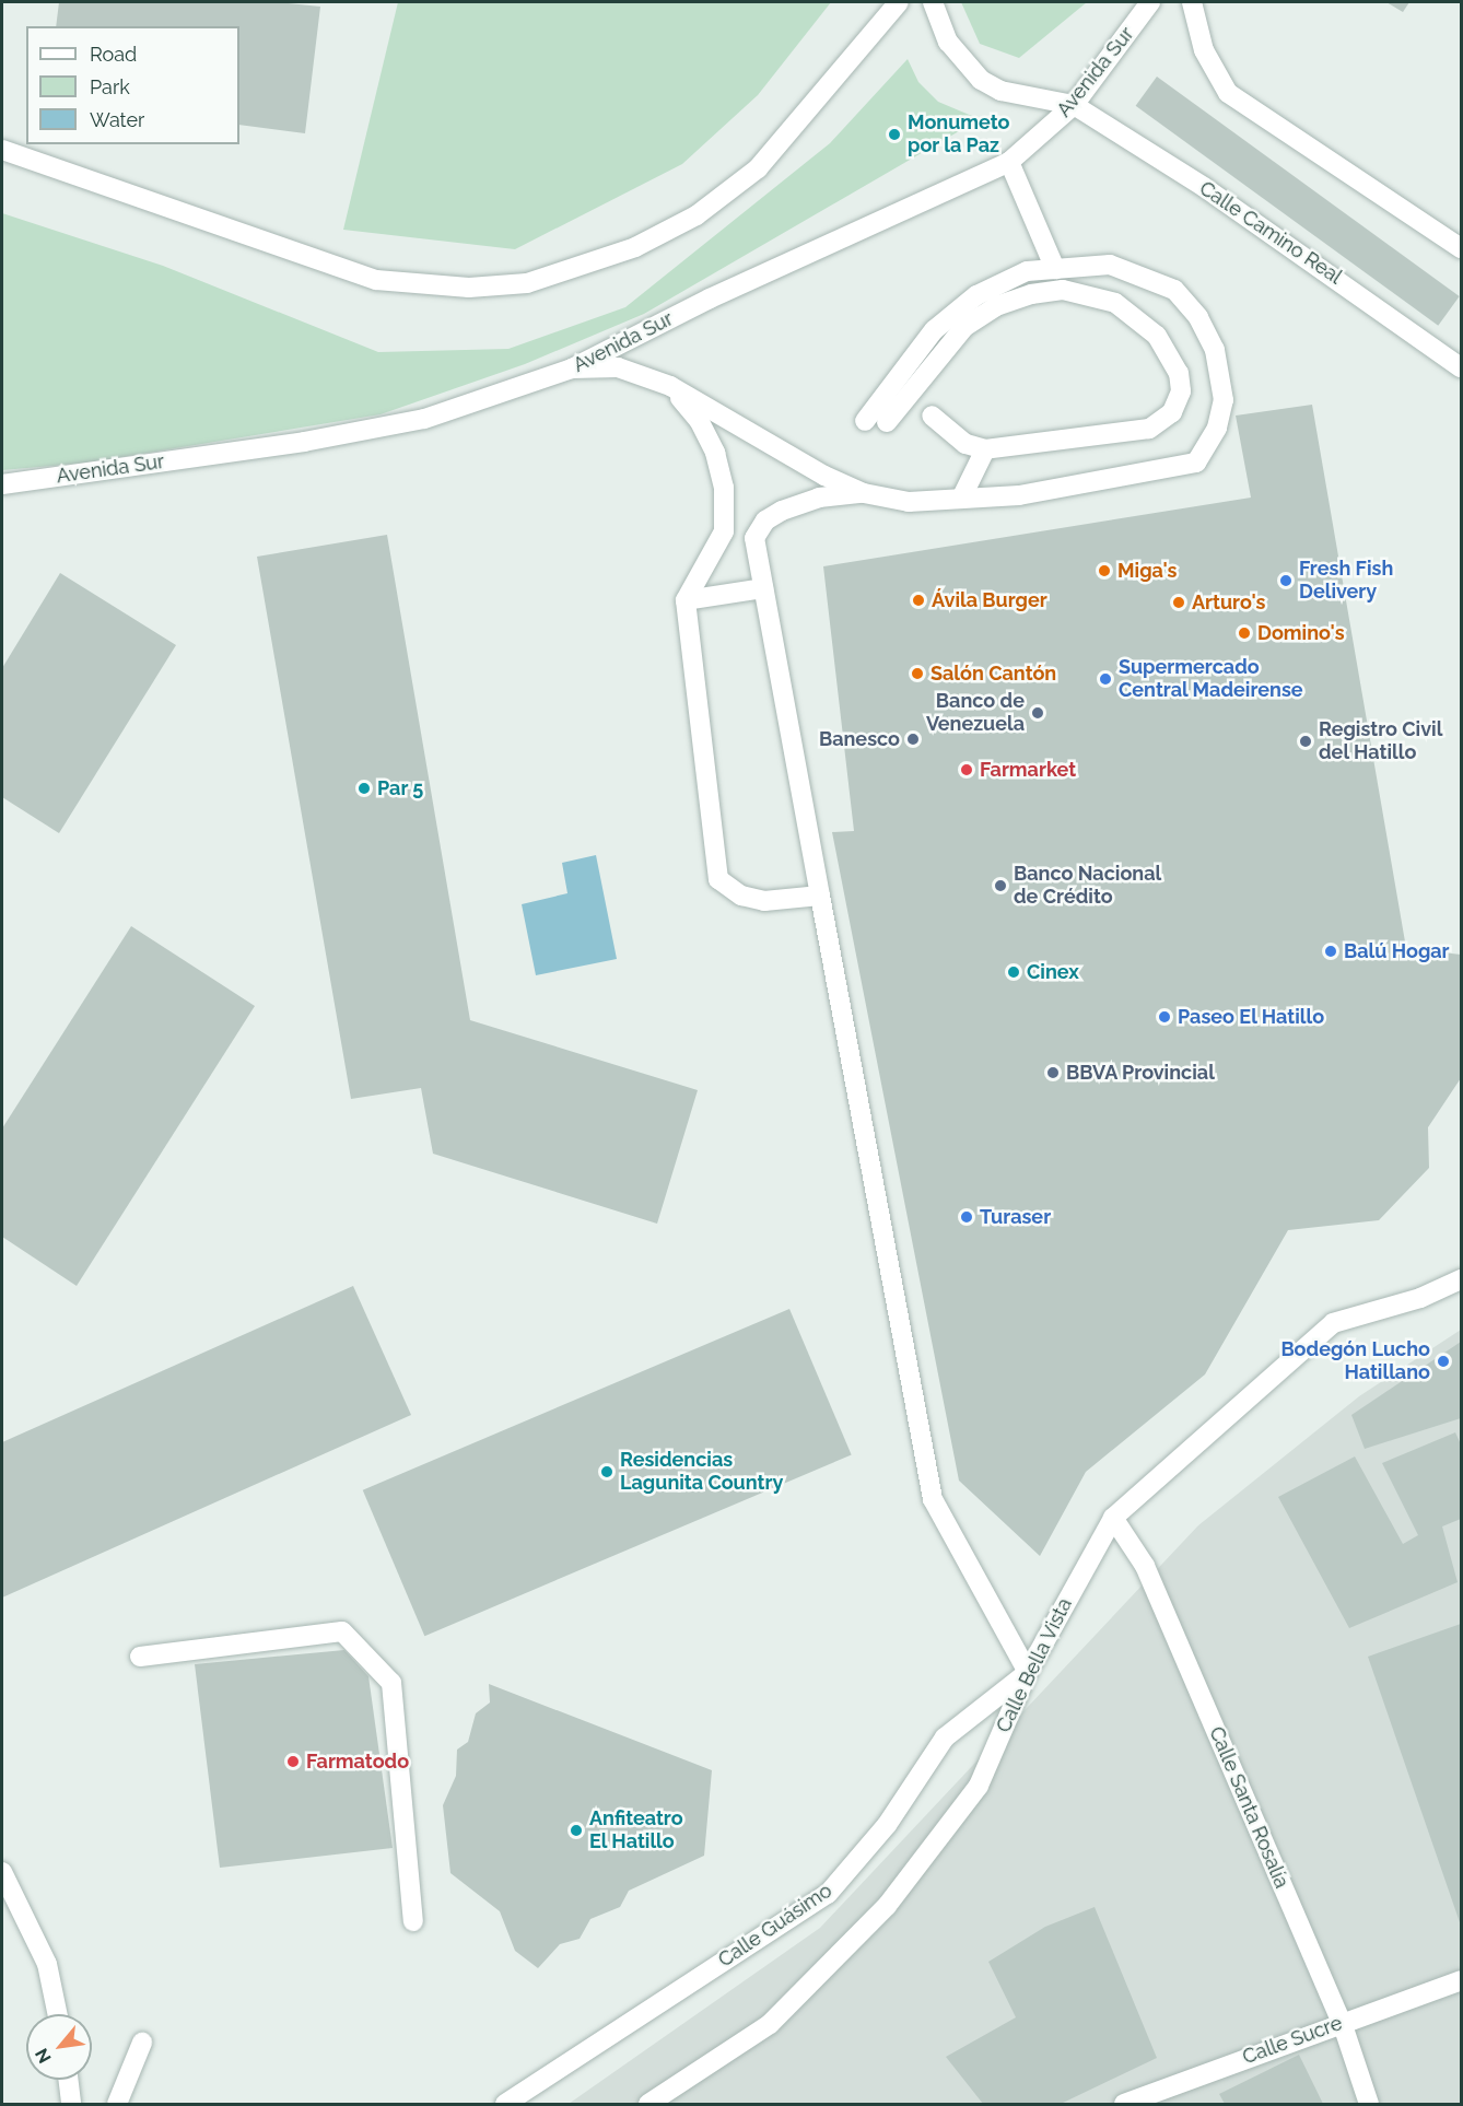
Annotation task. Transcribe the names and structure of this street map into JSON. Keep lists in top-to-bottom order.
{
  "streets": {
    "street": [
      "Avenida Sur",
      "Calle Camino Real",
      "Calle Bella Vista",
      "Calle Santa Rosalía",
      "Calle Guásimo",
      "Calle Sucre"
    ]
  },
  "crossings": [
    ["Avenida Sur", "Calle Camino Real"],
    ["Calle Bella Vista", "Calle Santa Rosalía"],
    ["Calle Bella Vista", "Calle Guásimo"],
    ["Calle Santa Rosalía", "Calle Sucre"]
  ],
  "places": [
    "Monumeto por la Paz",
    "Miga's",
    "Fresh Fish Delivery",
    "Ávila Burger",
    "Arturo's",
    "Domino's",
    "Salón Cantón",
    "Supermercado Central Madeirense",
    "Banco de Venezuela",
    "Banesco",
    "Registro Civil del Hatillo",
    "Farmarket",
    "Par 5",
    "Banco Nacional de Crédito",
    "Balú Hogar",
    "Cinex",
    "Paseo El Hatillo",
    "BBVA Provincial",
    "Turaser",
    "Bodegón Lucho Hatillano",
    "Residencias Lagunita Country",
    "Farmatodo",
    "Anfiteatro El Hatillo"
  ],
  "legend": ["Road", "Park", "Water"],
  "north": "bottom left"
}
